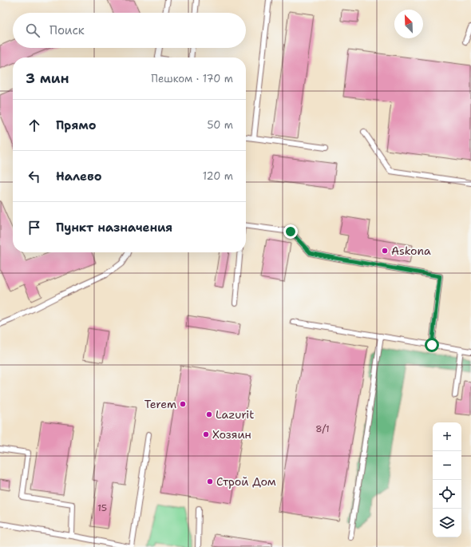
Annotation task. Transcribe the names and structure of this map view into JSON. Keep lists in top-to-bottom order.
{
  "places": [
    "Askona",
    "Terem",
    "Lazurit",
    "Хозяин",
    "Строй Дом"
  ],
  "house_numbers": ["8/1", "15"],
  "north": "top left",
  "page": {
    "search": "Поиск",
    "heading": ["3 мин", "Пешком · 170 m"],
    "list": [
      ["Прямо", "50 m"],
      ["Налево", "120 m"],
      "Пункт назначения"
    ],
    "map_buttons": ["+", "−"]
  }
}
